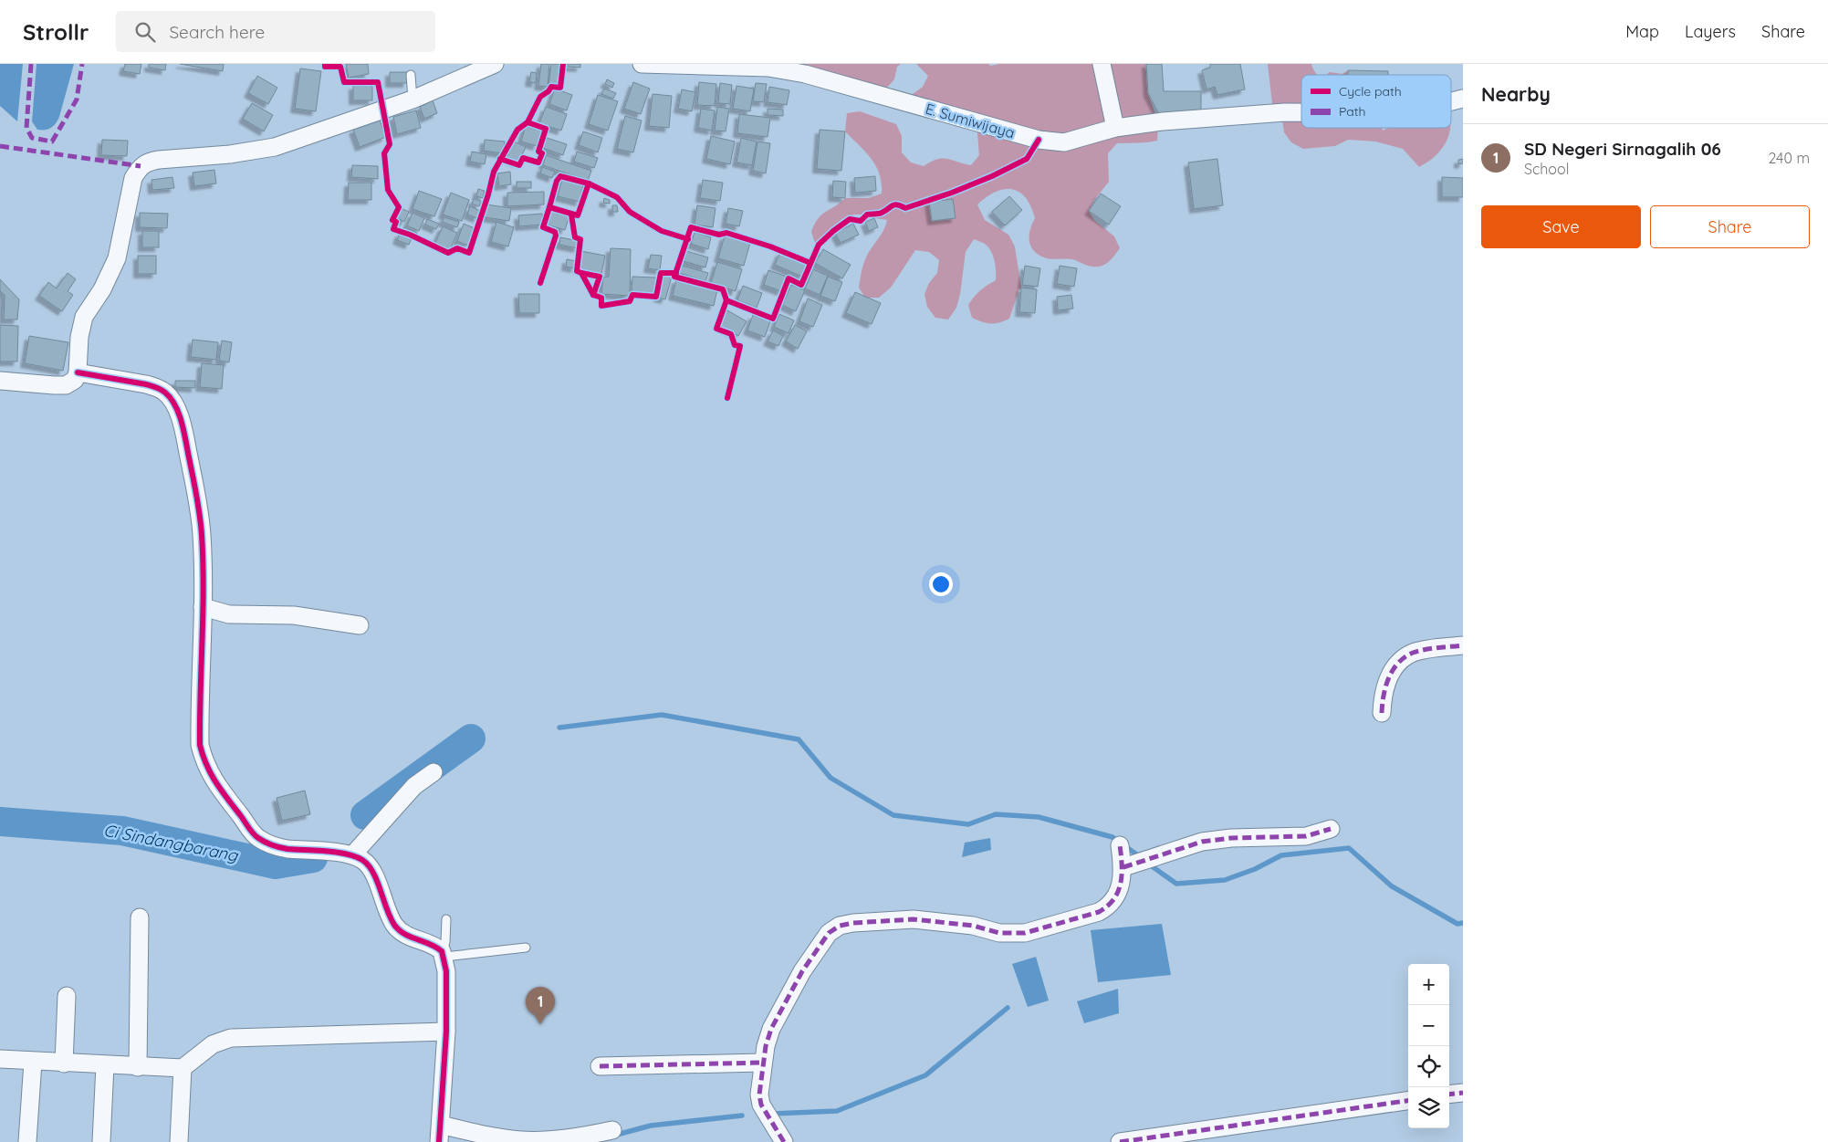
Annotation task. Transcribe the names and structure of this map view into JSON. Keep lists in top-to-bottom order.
{
  "streets": {
    "street": ["E. Sumiwijaya"]
  },
  "water": ["Ci Sindangbarang"],
  "legend": ["Cycle path", "Path"],
  "page": {
    "header": "Strollr",
    "search": "Search here",
    "nav": ["Map", "Layers", "Share"],
    "heading": "Nearby",
    "list": [
      {
        "mark": "1",
        "name": "SD Negeri Sirnagalih 06",
        "note": "School",
        "value": "240 m"
      }
    ],
    "buttons": ["Save", "Share"],
    "map_buttons": ["+", "−"],
    "pins": "1"
  }
}
